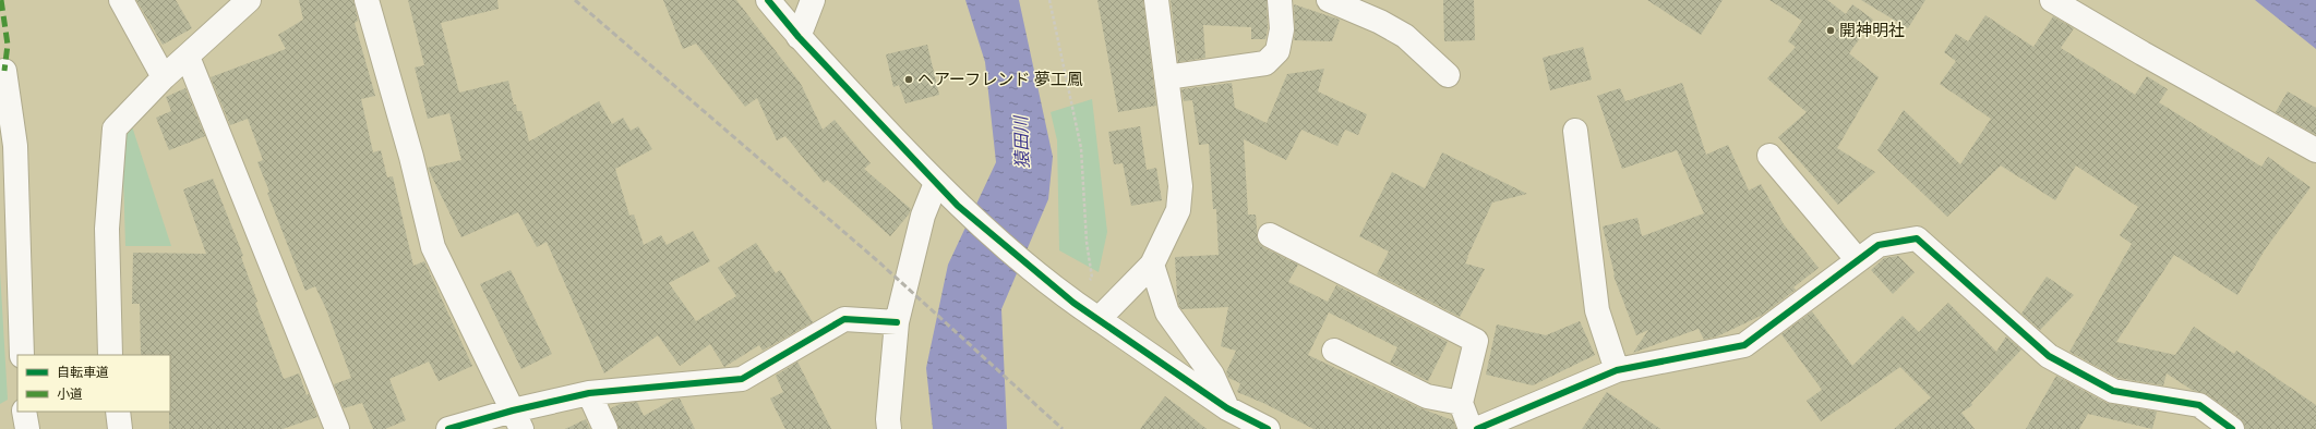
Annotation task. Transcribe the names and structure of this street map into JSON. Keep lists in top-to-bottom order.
{
  "water": ["猿田川"],
  "places": ["開神明社", "ヘアーフレンド 夢工鳳"],
  "legend": ["自転車道", "小道"]
}
